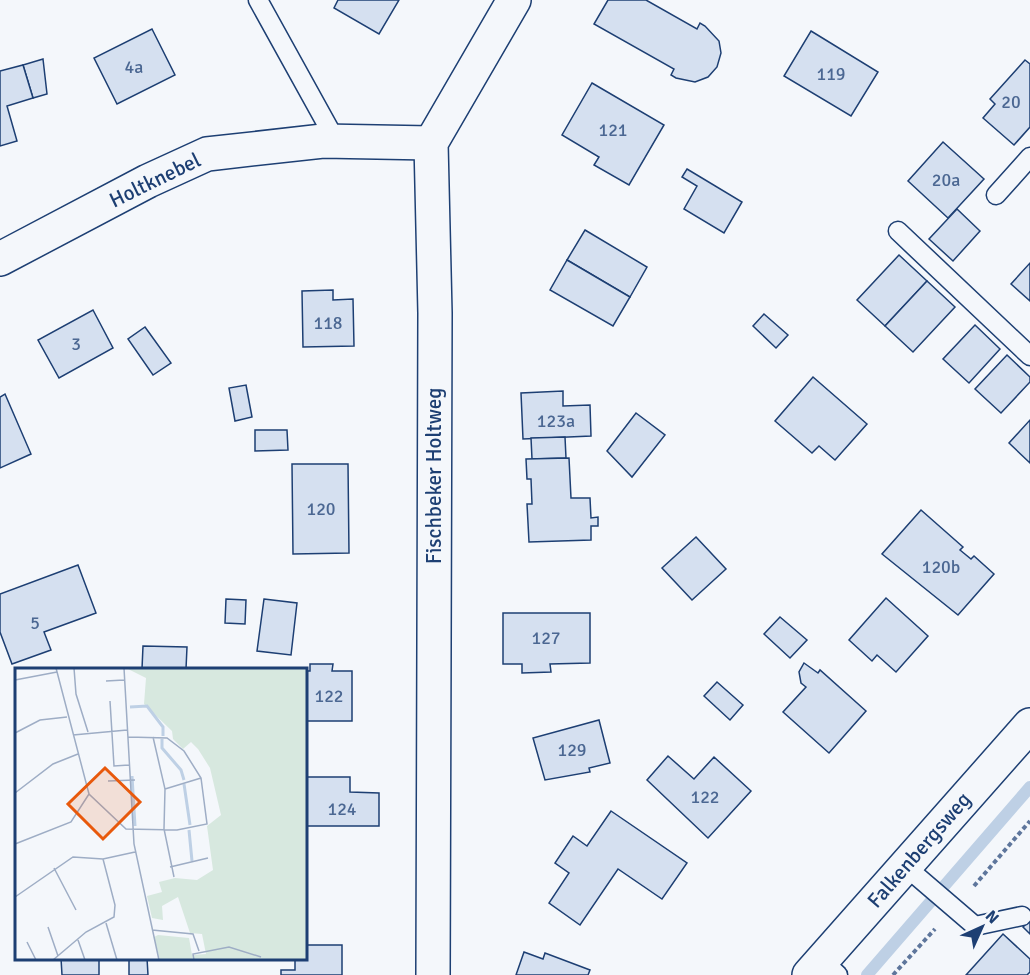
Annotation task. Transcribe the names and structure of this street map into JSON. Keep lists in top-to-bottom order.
{
  "streets": {
    "street": ["Holtknebel", "Fischbeker Holtweg", "Falkenbergsweg"]
  },
  "crossings": [
    ["Holtknebel", "Fischbeker Holtweg"]
  ],
  "house_numbers": [
    "4a",
    "119",
    "20",
    "121",
    "20a",
    "118",
    "3",
    "123a",
    "120",
    "120b",
    "5",
    "127",
    "122",
    "129",
    "122",
    "124"
  ],
  "north": "top right"
}
